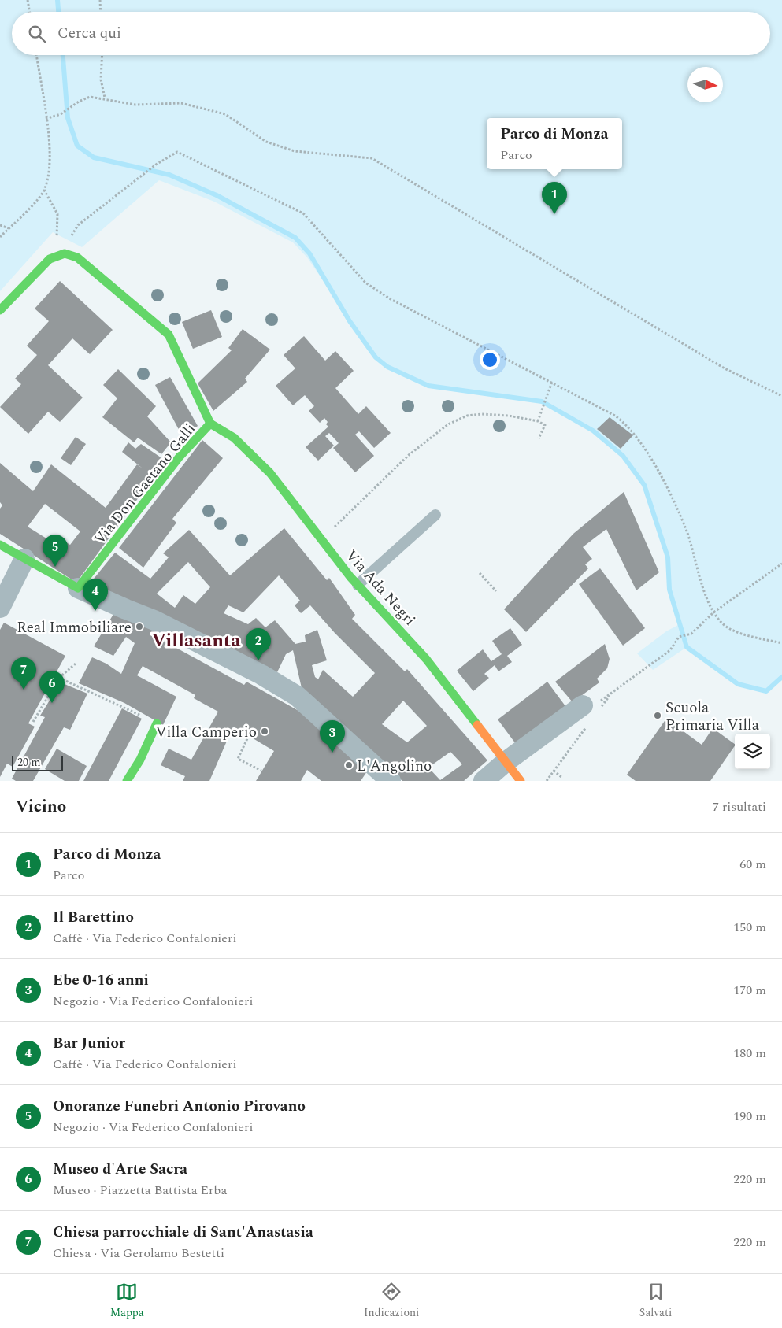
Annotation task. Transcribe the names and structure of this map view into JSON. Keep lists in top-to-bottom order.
{
  "streets": {
    "street": ["Via Don Gaetano Galli", "Via Ada Negri"]
  },
  "crossings": [
    ["Via Don Gaetano Galli", "Via Ada Negri"]
  ],
  "districts": ["Villasanta"],
  "places": [
    "Real Immobiliare",
    "Scuola Primaria Villa",
    "Villa Camperio",
    "L'Angolino"
  ],
  "scale_bar": "20 m",
  "north": "right",
  "page": {
    "search": "Cerca qui",
    "popup": ["Parco di Monza", "Parco"],
    "pins": [
      "1",
      "5",
      "4",
      "2",
      "7",
      "6",
      "3"
    ],
    "scale": "20 m",
    "heading": ["Vicino", "7 risultati"],
    "list": [
      {
        "mark": "1",
        "name": "Parco di Monza",
        "note": "Parco",
        "value": "60 m"
      },
      {
        "mark": "2",
        "name": "Il Barettino",
        "note": "Caffè · Via Federico Confalonieri",
        "value": "150 m"
      },
      {
        "mark": "3",
        "name": "Ebe 0-16 anni",
        "note": "Negozio · Via Federico Confalonieri",
        "value": "170 m"
      },
      {
        "mark": "4",
        "name": "Bar Junior",
        "note": "Caffè · Via Federico Confalonieri",
        "value": "180 m"
      },
      {
        "mark": "5",
        "name": "Onoranze Funebri Antonio Pirovano",
        "note": "Negozio · Via Federico Confalonieri",
        "value": "190 m"
      },
      {
        "mark": "6",
        "name": "Museo d'Arte Sacra",
        "note": "Museo · Piazzetta Battista Erba",
        "value": "220 m"
      },
      {
        "mark": "7",
        "name": "Chiesa parrocchiale di Sant'Anastasia",
        "note": "Chiesa · Via Gerolamo Bestetti",
        "value": "220 m"
      }
    ],
    "nav": ["Mappa", "Indicazioni", "Salvati"]
  }
}
